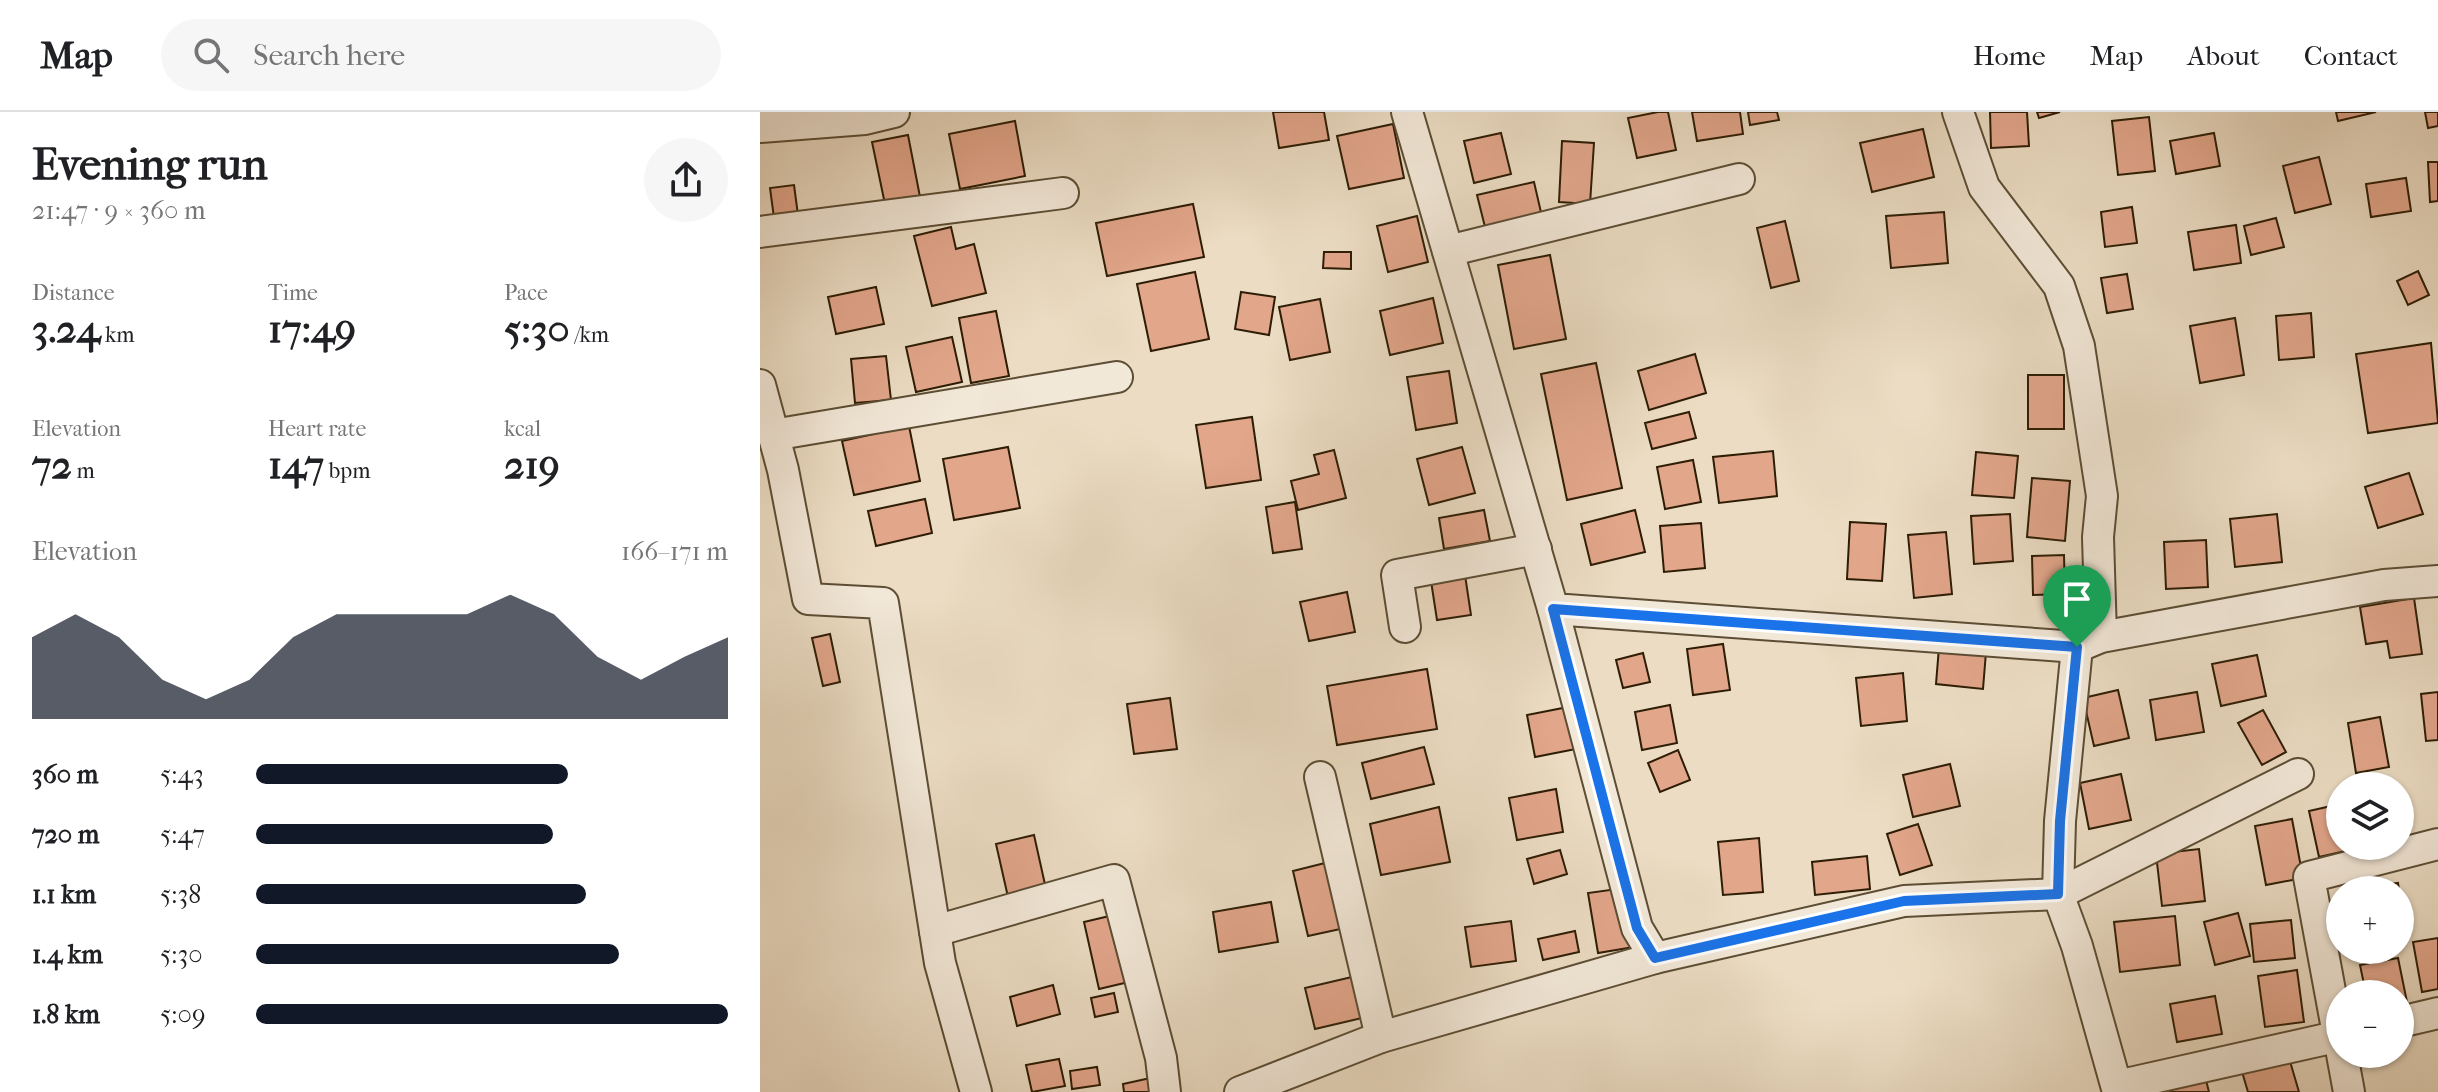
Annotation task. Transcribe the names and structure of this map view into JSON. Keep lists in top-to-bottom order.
{
  "page": {
    "header": "Map",
    "search": "Search here",
    "nav": [
      "Home",
      "Map",
      "About",
      "Contact"
    ],
    "heading": ["Evening run", "21:47 · 9 × 360 m"],
    "stats": [
      ["Distance", "3.24 km"],
      ["Time", "17:49"],
      ["Pace", "5:30 /km"],
      ["Elevation", "72 m"],
      ["Heart rate", "147 bpm"],
      ["kcal", "219"]
    ],
    "chart": ["Elevation", "166–171 m"],
    "list": [
      {
        "name": "360 m",
        "note": "5:43"
      },
      {
        "name": "720 m",
        "note": "5:47"
      },
      {
        "name": "1.1 km",
        "note": "5:38"
      },
      {
        "name": "1.4 km",
        "note": "5:30"
      },
      {
        "name": "1.8 km",
        "note": "5:09"
      }
    ],
    "map_buttons": ["+", "−"]
  }
}
